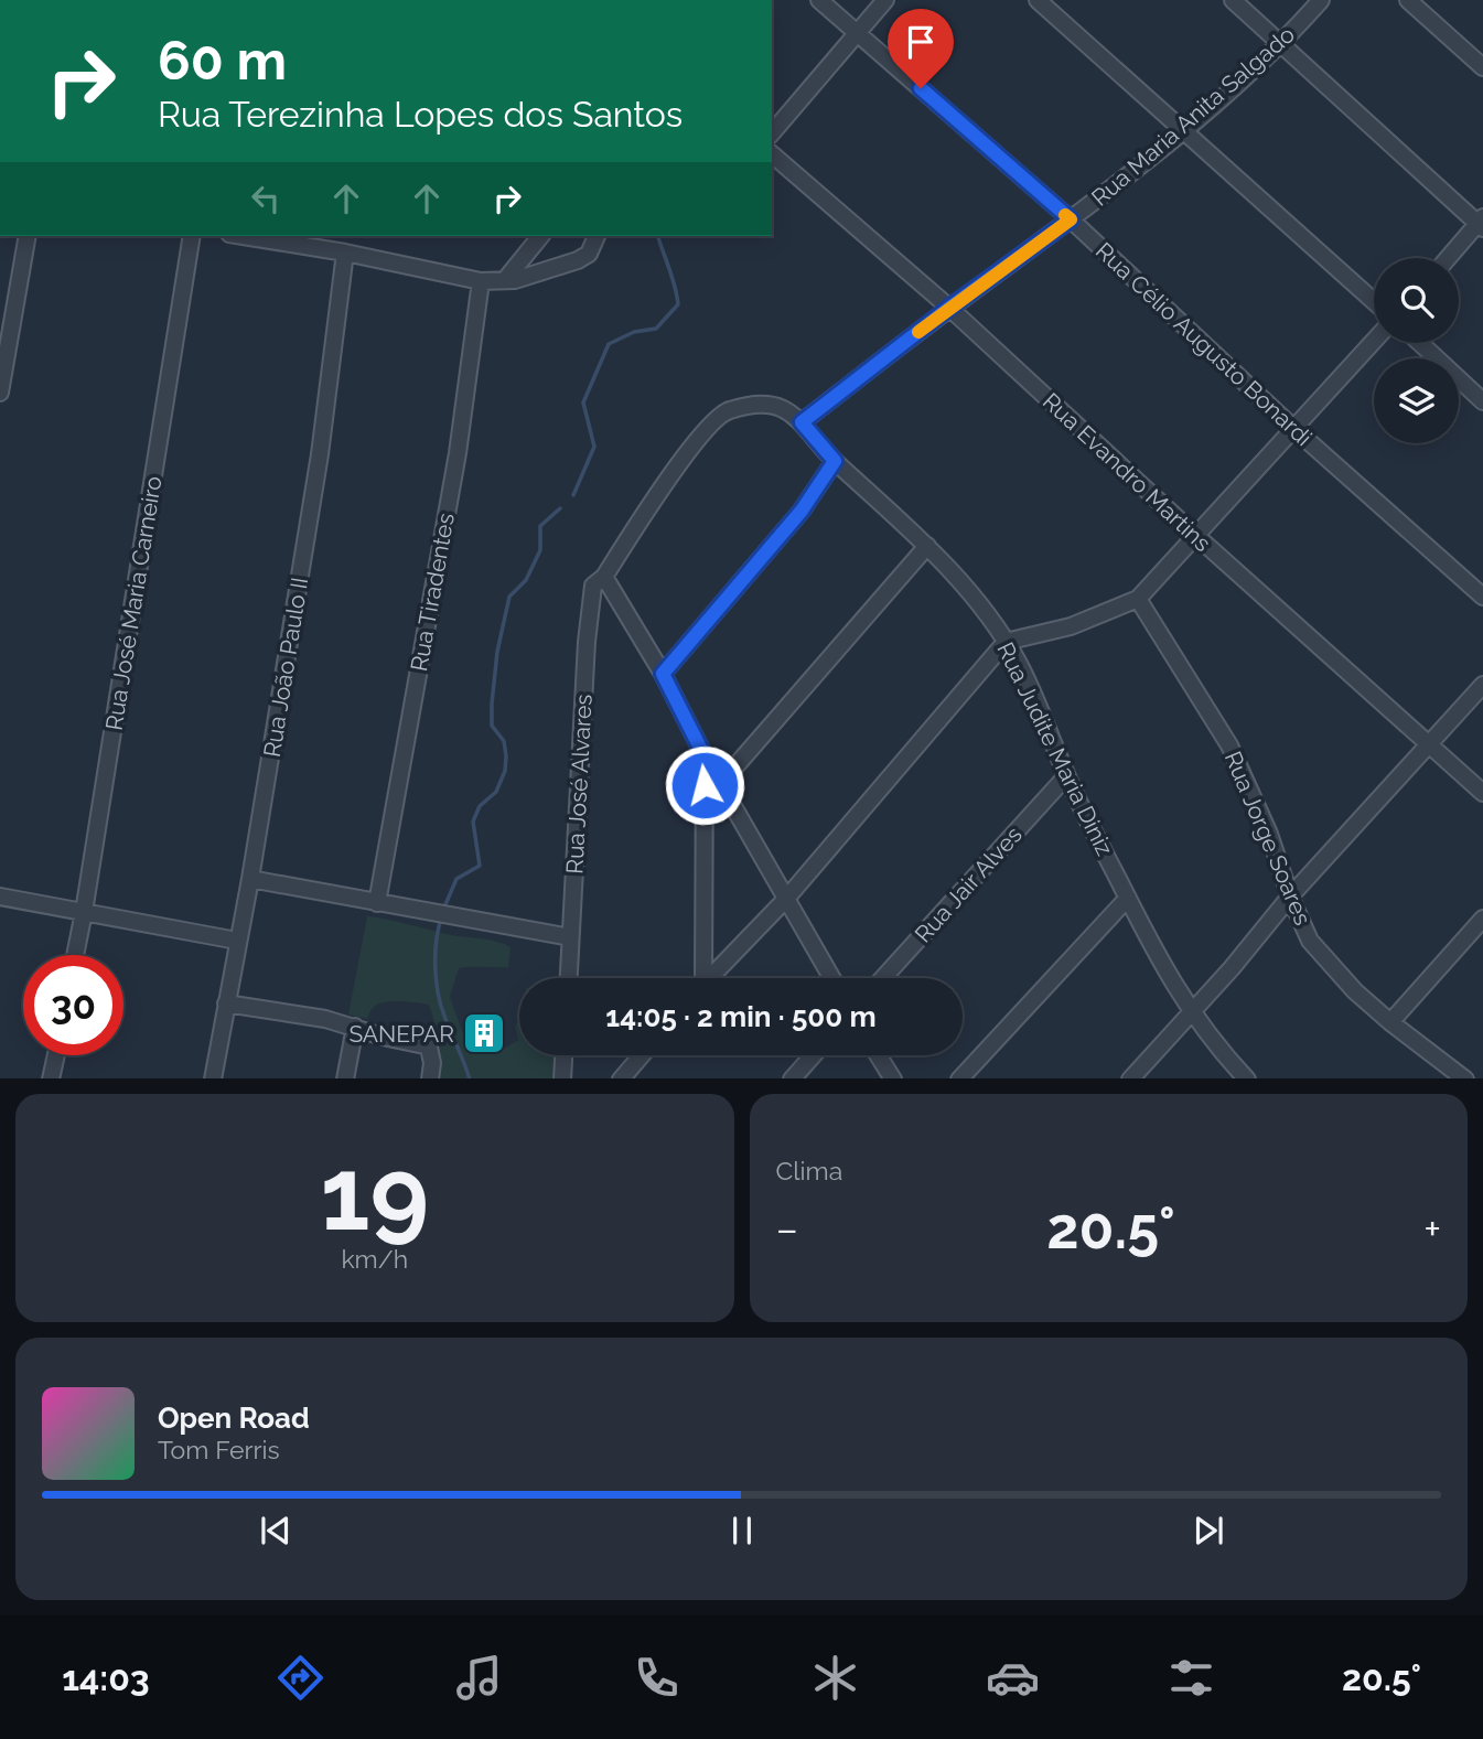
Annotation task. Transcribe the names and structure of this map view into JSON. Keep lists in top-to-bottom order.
{
  "streets": {
    "street": [
      "Rua Maria Anita Salgado",
      "Rua Célio Augusto Bonardi",
      "Rua Evandro Martins",
      "Rua Tiradentes",
      "Rua José Maria Carneiro",
      "Rua João Paulo II",
      "Rua Judite Maria Diniz",
      "Rua José Alvares",
      "Rua Jorge Soares",
      "Rua Jair Alves"
    ]
  },
  "crossings": [
    ["Rua Maria Anita Salgado", "Rua Célio Augusto Bonardi"],
    ["Rua Maria Anita Salgado", "Rua Evandro Martins"],
    ["Rua Maria Anita Salgado", "Rua Judite Maria Diniz"],
    ["Rua Judite Maria Diniz", "Rua José Alvares"],
    ["Rua Judite Maria Diniz", "Rua Jair Alves"]
  ],
  "places": {
    "building": ["SANEPAR"]
  },
  "page": {
    "turn": ["60 m", "Rua Terezinha Lopes dos Santos"],
    "limit": "30",
    "trip": "14:05 · 2 min · 500 m",
    "tile": [
      ["19", "km/h"],
      "Clima"
    ],
    "heat": ["−", "20.5°", "+"],
    "song": ["Open Road", "Tom Ferris"],
    "tabs": ["14:03", "20.5°"]
  }
}
